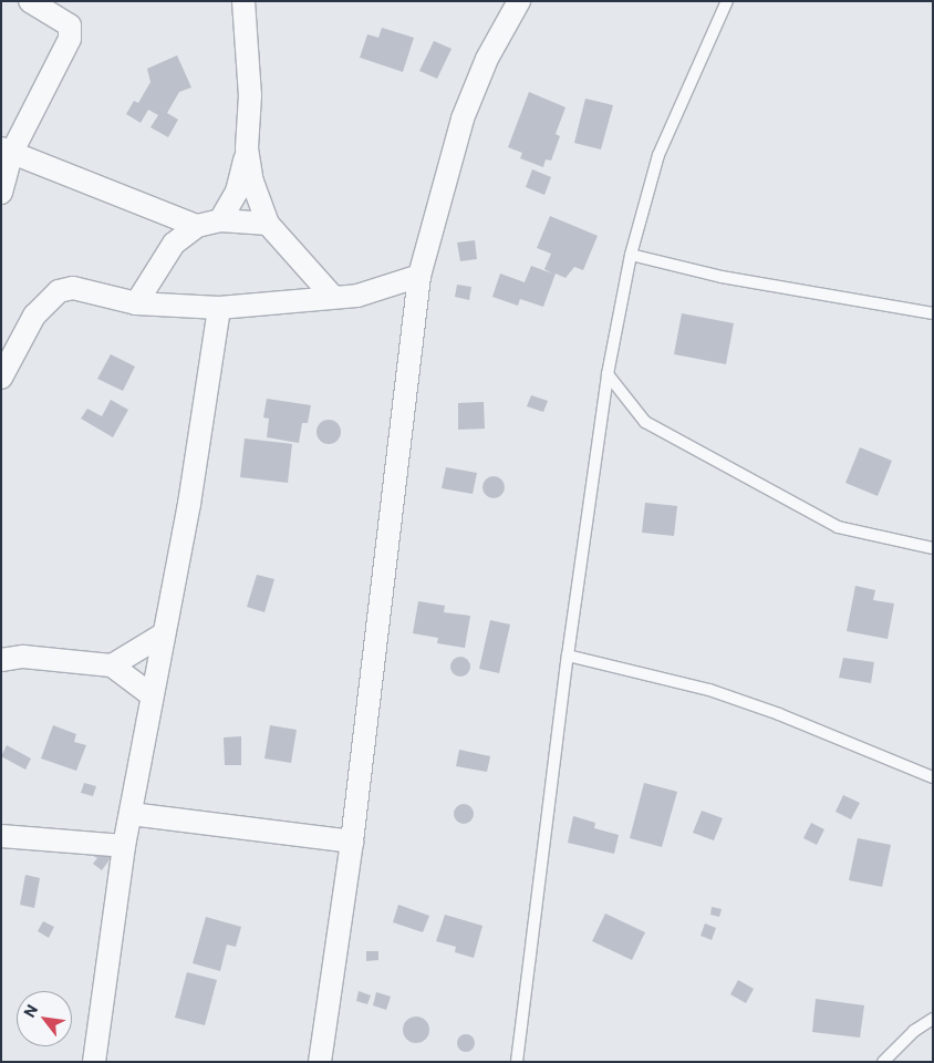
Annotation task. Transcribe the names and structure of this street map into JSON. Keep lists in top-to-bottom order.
{
  "north": "top left"
}
